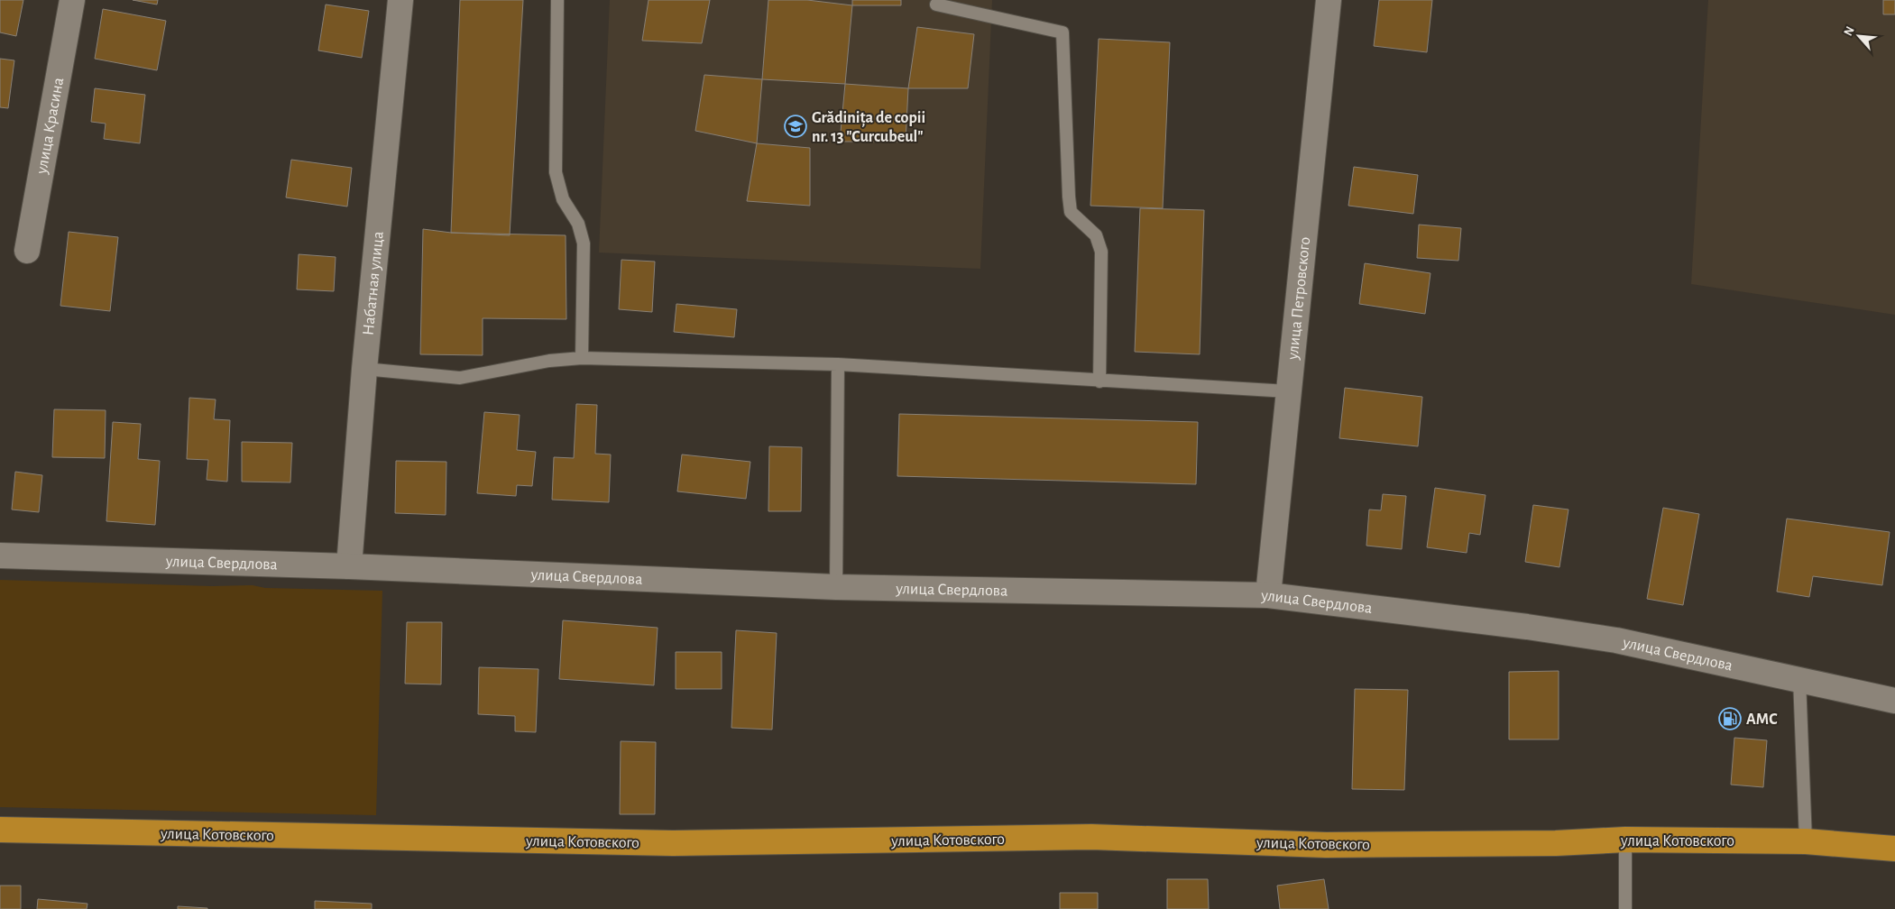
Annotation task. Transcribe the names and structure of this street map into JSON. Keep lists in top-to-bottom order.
{
  "streets": {
    "highway": ["улица Котовского"],
    "street": [
      "улица Красина",
      "Набатная улица",
      "улица Петровского",
      "улица Свердлова"
    ]
  },
  "crossings": [
    ["Набатная улица", "улица Свердлова"],
    ["улица Петровского", "улица Свердлова"]
  ],
  "places": {
    "school or university": ["Grădinița de copii nr. 13 \"Curcubeul\""],
    "fuel station": ["AMC"]
  },
  "north": "top left"
}
